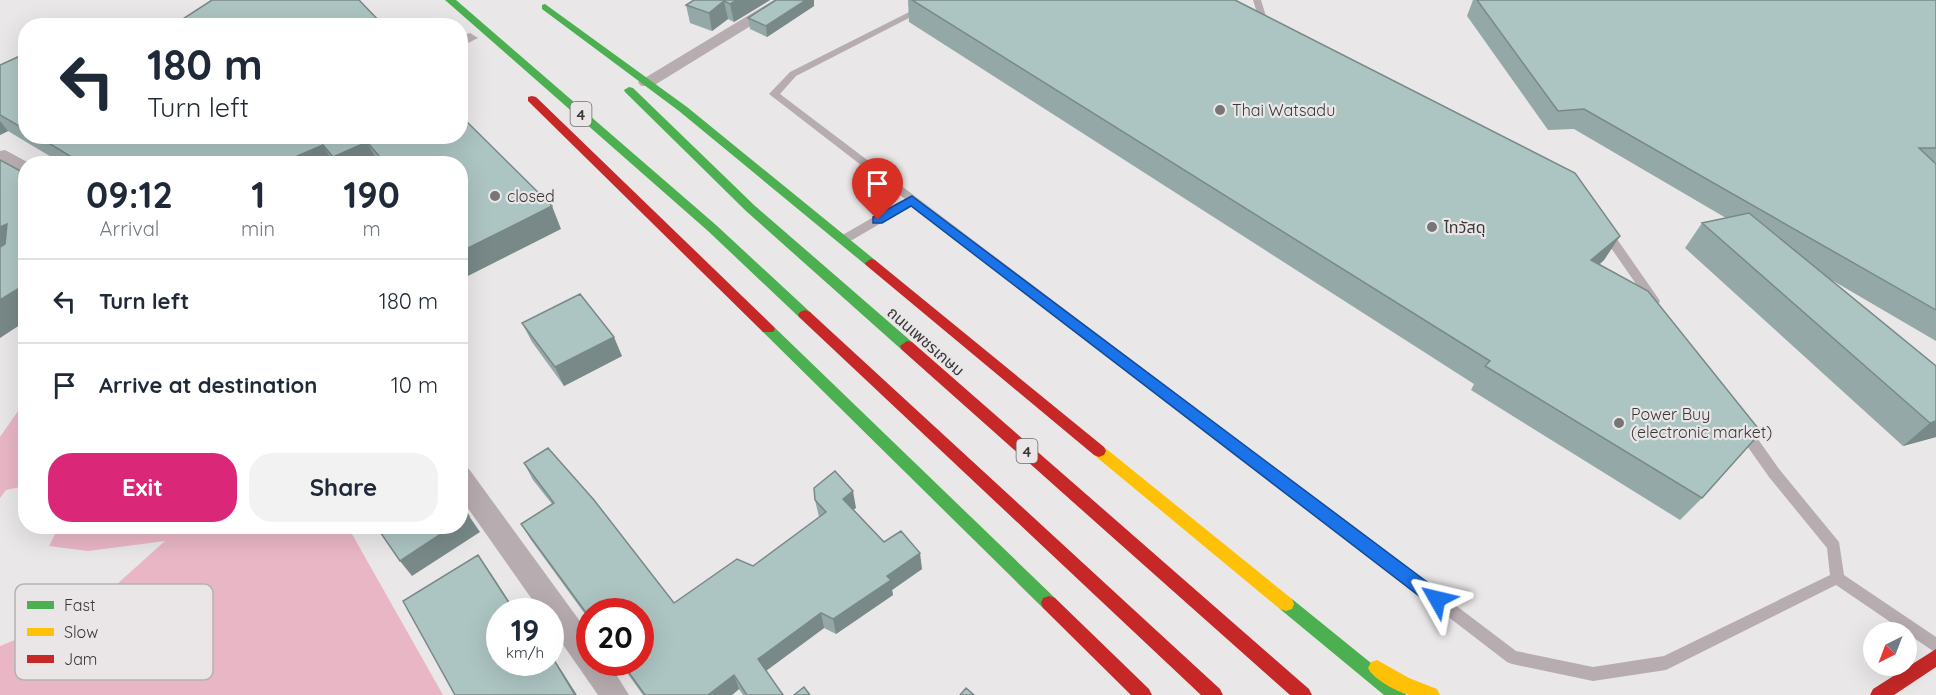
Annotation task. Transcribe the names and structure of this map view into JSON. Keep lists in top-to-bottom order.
{
  "streets": {
    "main road": ["4", "ถนนเพชรเกษม"]
  },
  "places": [
    "Thai Watsadu",
    "closed",
    "ไทวัสดุ",
    "Power Buy (electronic market)"
  ],
  "legend": ["Fast", "Slow", "Jam"],
  "north": "bottom left",
  "page": {
    "turn": ["180 m", "Turn left"],
    "eta": [
      "09:12",
      "Arrival",
      "1",
      "min",
      "190",
      "m"
    ],
    "list": [
      {
        "name": "Turn left",
        "value": "180 m"
      },
      {
        "name": "Arrive at destination",
        "value": "10 m"
      }
    ],
    "buttons": ["Exit", "Share"],
    "speed": "19 km/h",
    "limit": "20"
  }
}
